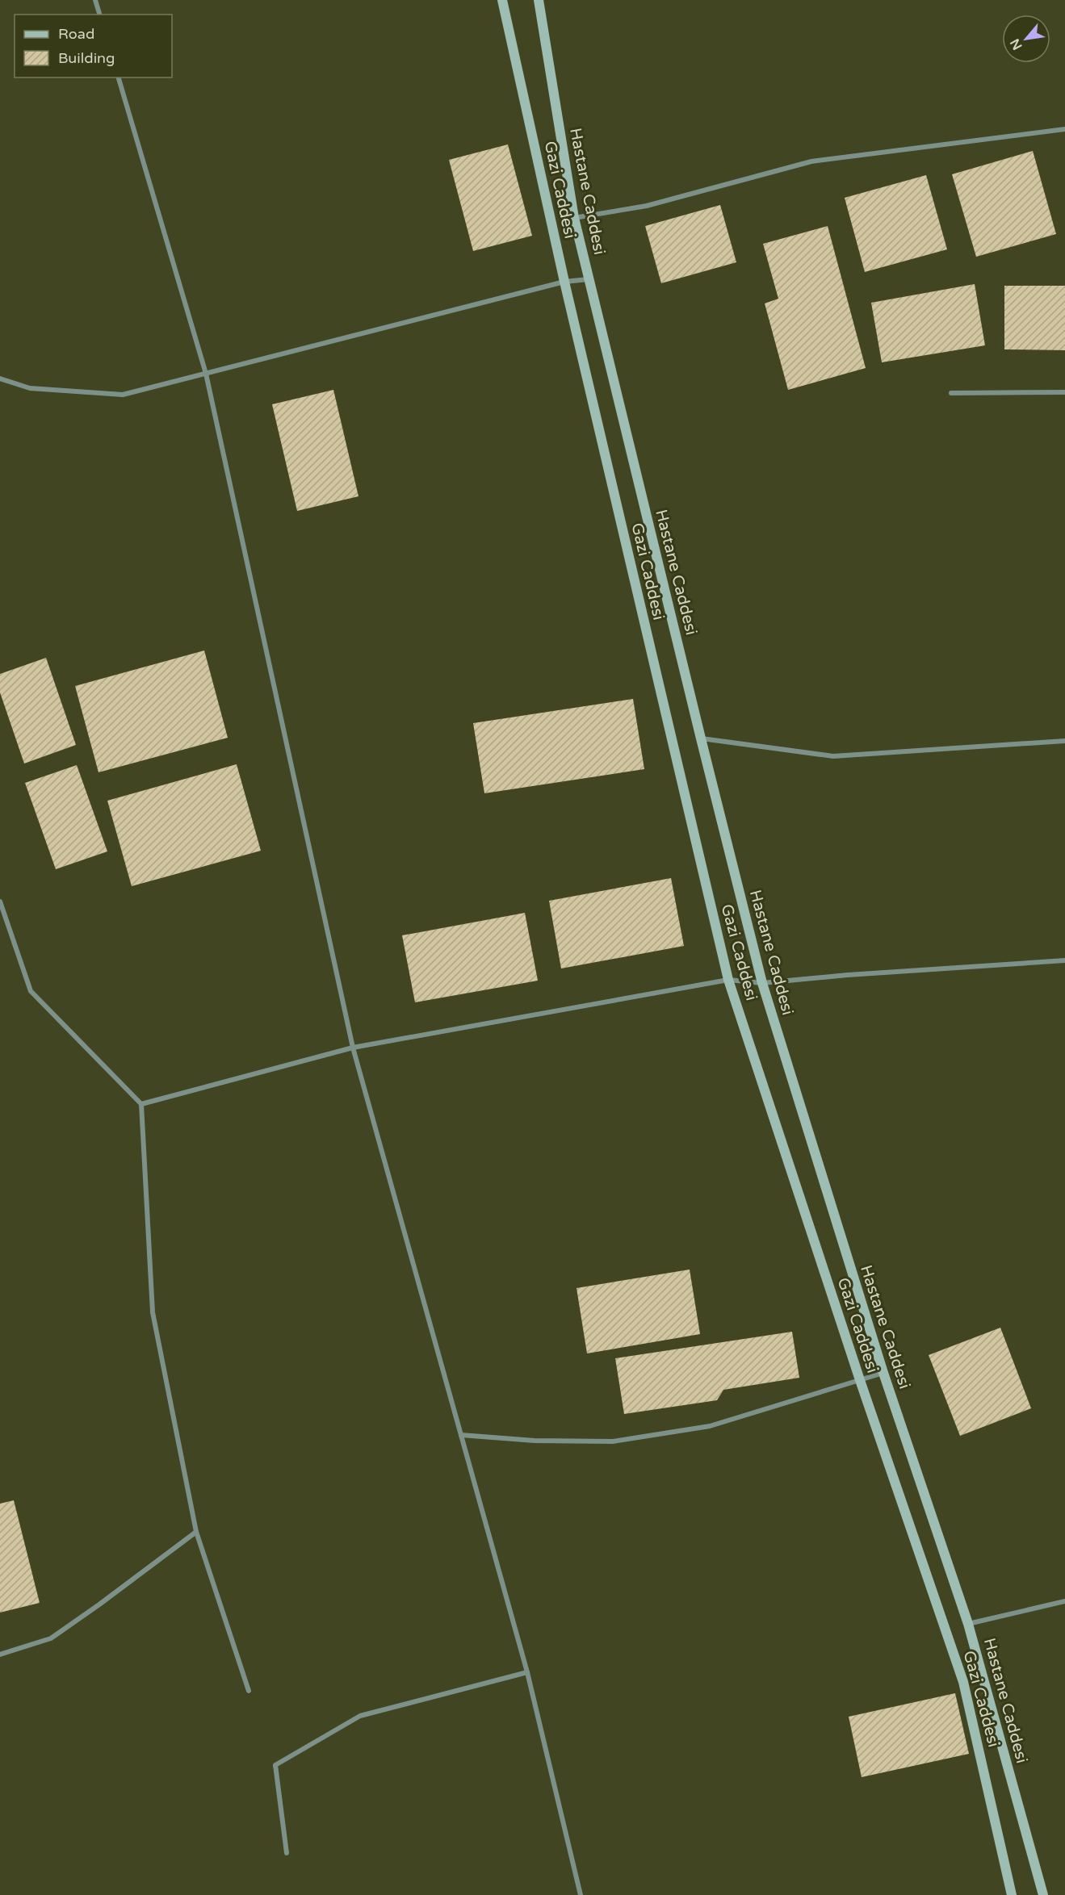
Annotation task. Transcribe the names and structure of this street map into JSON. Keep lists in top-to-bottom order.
{
  "streets": {
    "main road": ["Gazi Caddesi", "Hastane Caddesi"]
  },
  "legend": ["Road", "Building"],
  "north": "bottom left"
}
